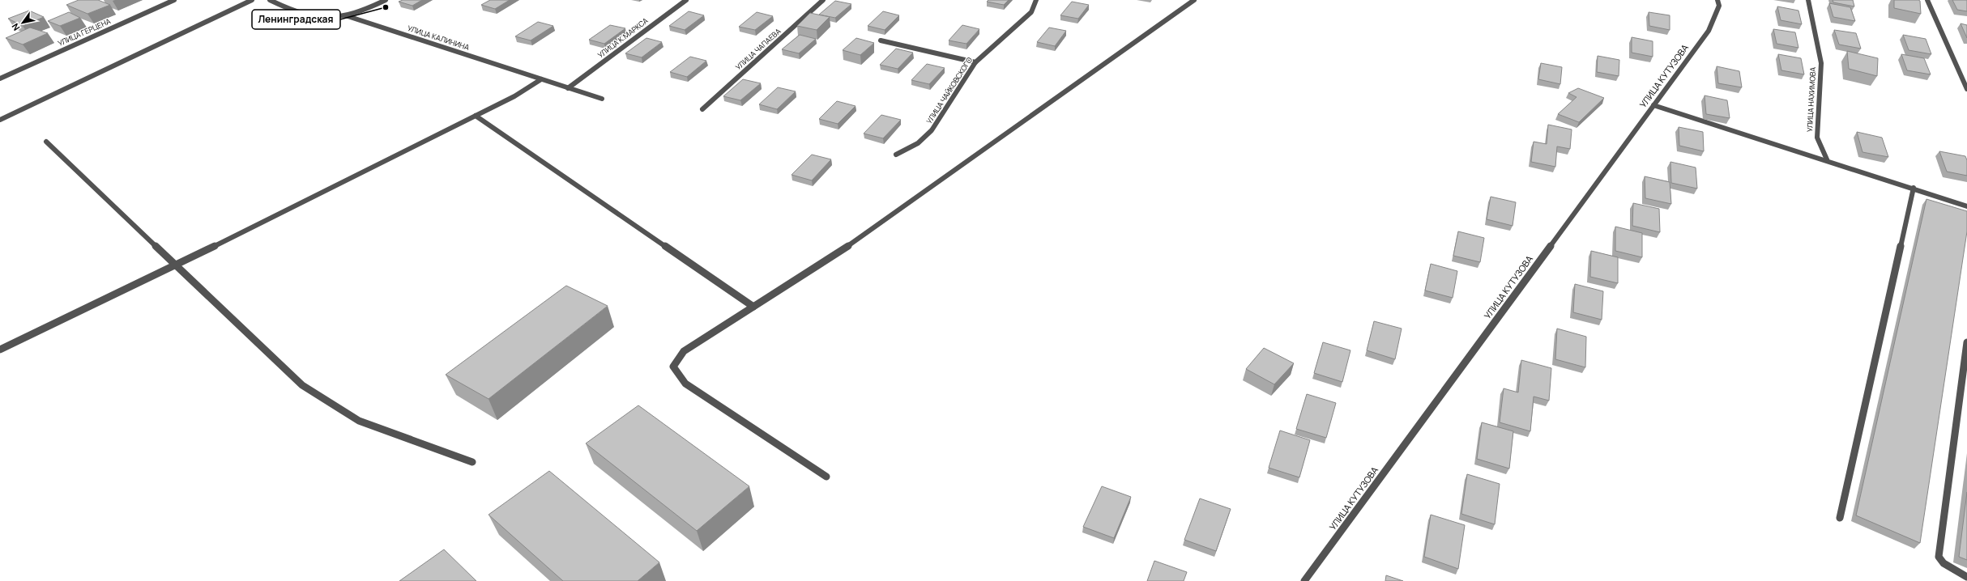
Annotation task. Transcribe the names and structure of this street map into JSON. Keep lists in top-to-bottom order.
{
  "streets": {
    "street": [
      "УЛИЦА ГЕРЦЕНА",
      "УЛИЦА КАЛИНИНА",
      "УЛИЦА К.МАРКСА",
      "УЛИЦА ЧАПАЕВА",
      "УЛИЦА КУТУЗОВА",
      "УЛИЦА ЧАЙКОВСКОГО",
      "УЛИЦА НАХИМОВА"
    ]
  },
  "crossings": [
    ["УЛИЦА КАЛИНИНА", "УЛИЦА К.МАРКСА"]
  ],
  "places": ["Ленинградская"],
  "north": "bottom left"
}
